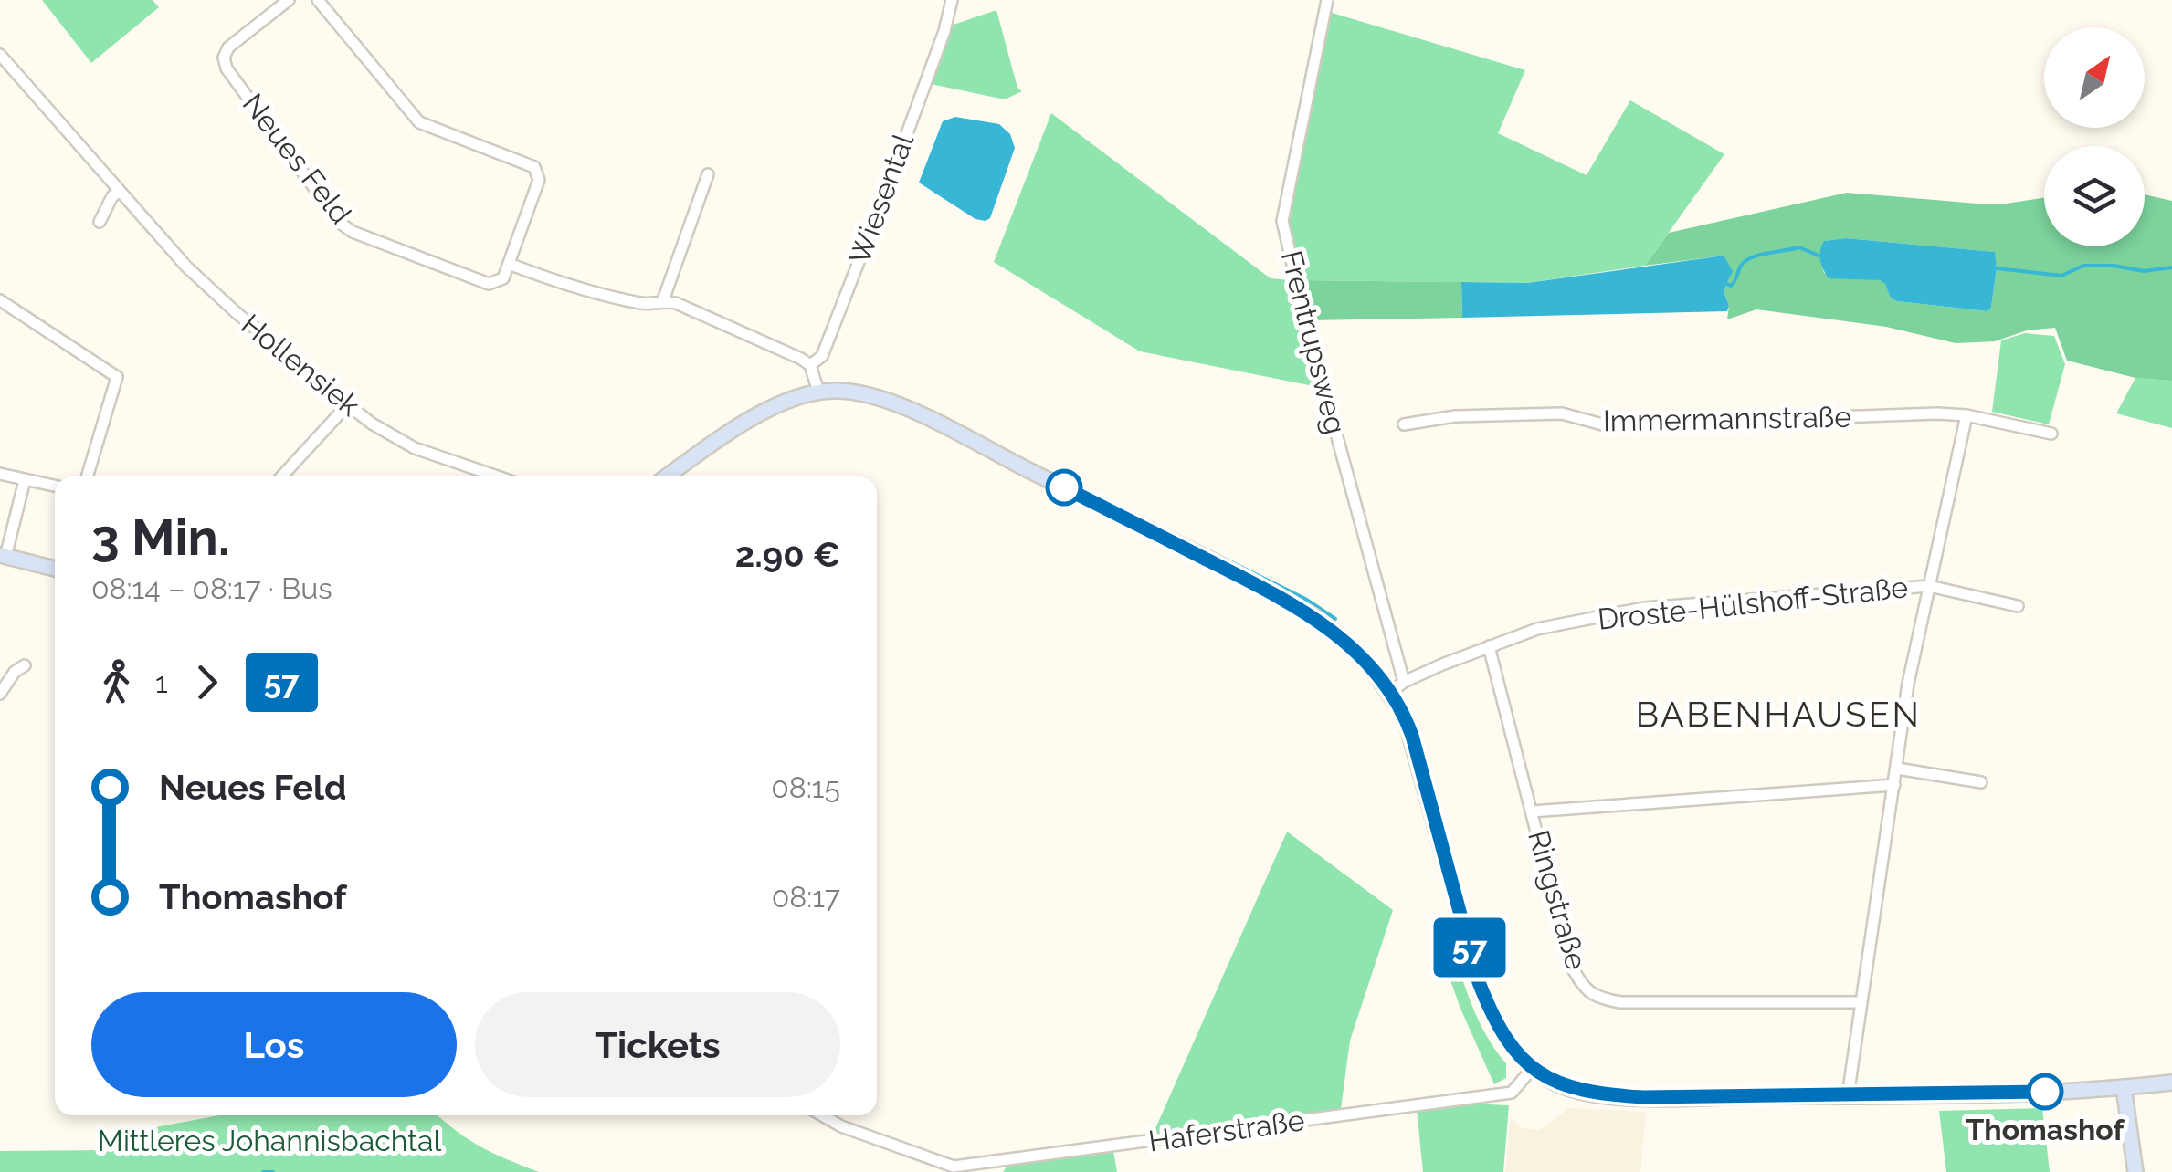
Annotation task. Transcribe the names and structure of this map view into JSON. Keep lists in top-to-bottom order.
{
  "streets": {
    "street": [
      "Neues Feld",
      "Wiesental",
      "Frentrupsweg",
      "Hollensiek",
      "Immermannstraße",
      "Droste-Hülshoff-Straße",
      "Ringstraße",
      "Haferstraße"
    ]
  },
  "crossings": [
    ["Frentrupsweg", "Droste-Hülshoff-Straße"],
    ["Droste-Hülshoff-Straße", "Ringstraße"]
  ],
  "districts": ["BABENHAUSEN"],
  "parks": ["Mittleres Johannisbachtal"],
  "places": ["Thomashof"],
  "lines": ["bus line 57"],
  "north": "top right",
  "page": {
    "on_map": "57",
    "heading": ["3 Min.", "08:14 – 08:17 · Bus", "2.90 €"],
    "legs": ["1", "57"],
    "list": [
      {
        "name": "Neues Feld",
        "value": "08:15"
      },
      {
        "name": "Thomashof",
        "value": "08:17"
      }
    ],
    "buttons": ["Los", "Tickets"]
  }
}
